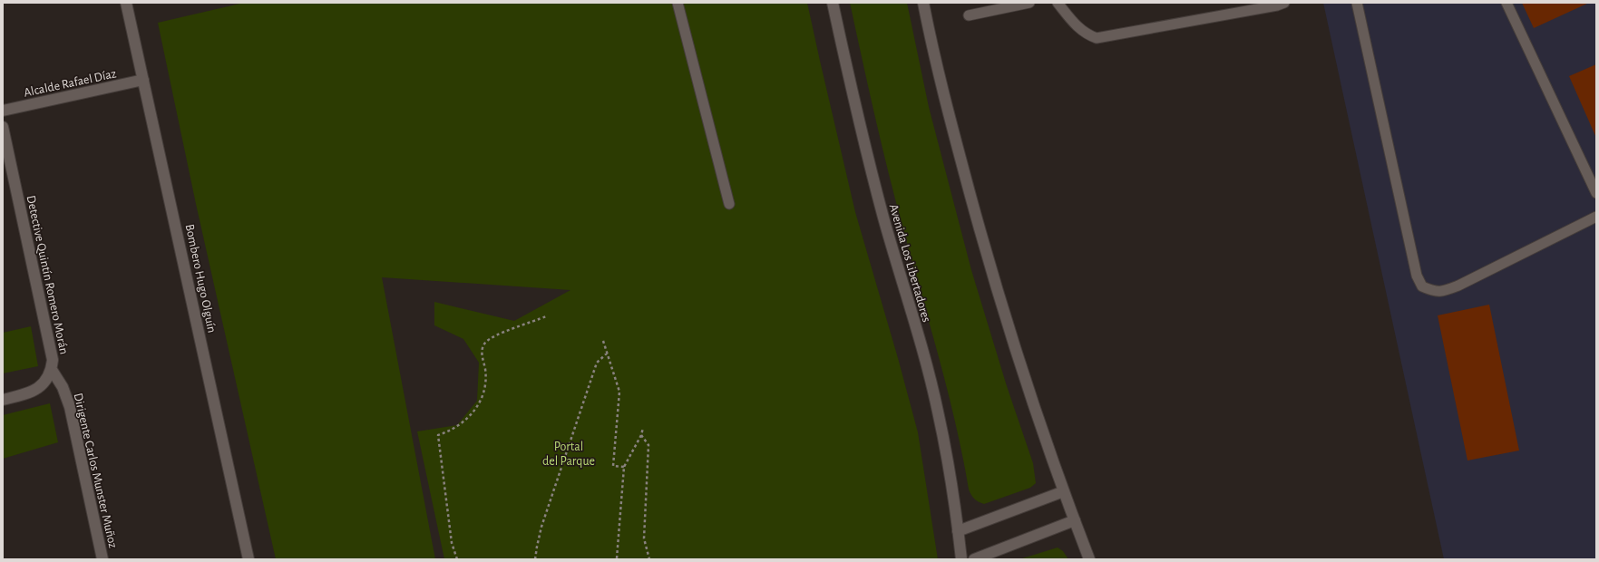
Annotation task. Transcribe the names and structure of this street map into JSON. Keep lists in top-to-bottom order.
{
  "streets": {
    "street": [
      "Alcalde Rafael Díaz",
      "Avenida Los Libertadores",
      "Detective Quintín Romero Morán",
      "Bombero Hugo Olguín",
      "Dirigente Carlos Munster Muñoz"
    ]
  },
  "crossings": [
    ["Alcalde Rafael Díaz", "Bombero Hugo Olguín"],
    ["Detective Quintín Romero Morán", "Dirigente Carlos Munster Muñoz"]
  ],
  "parks": ["Portal del Parque"]
}
